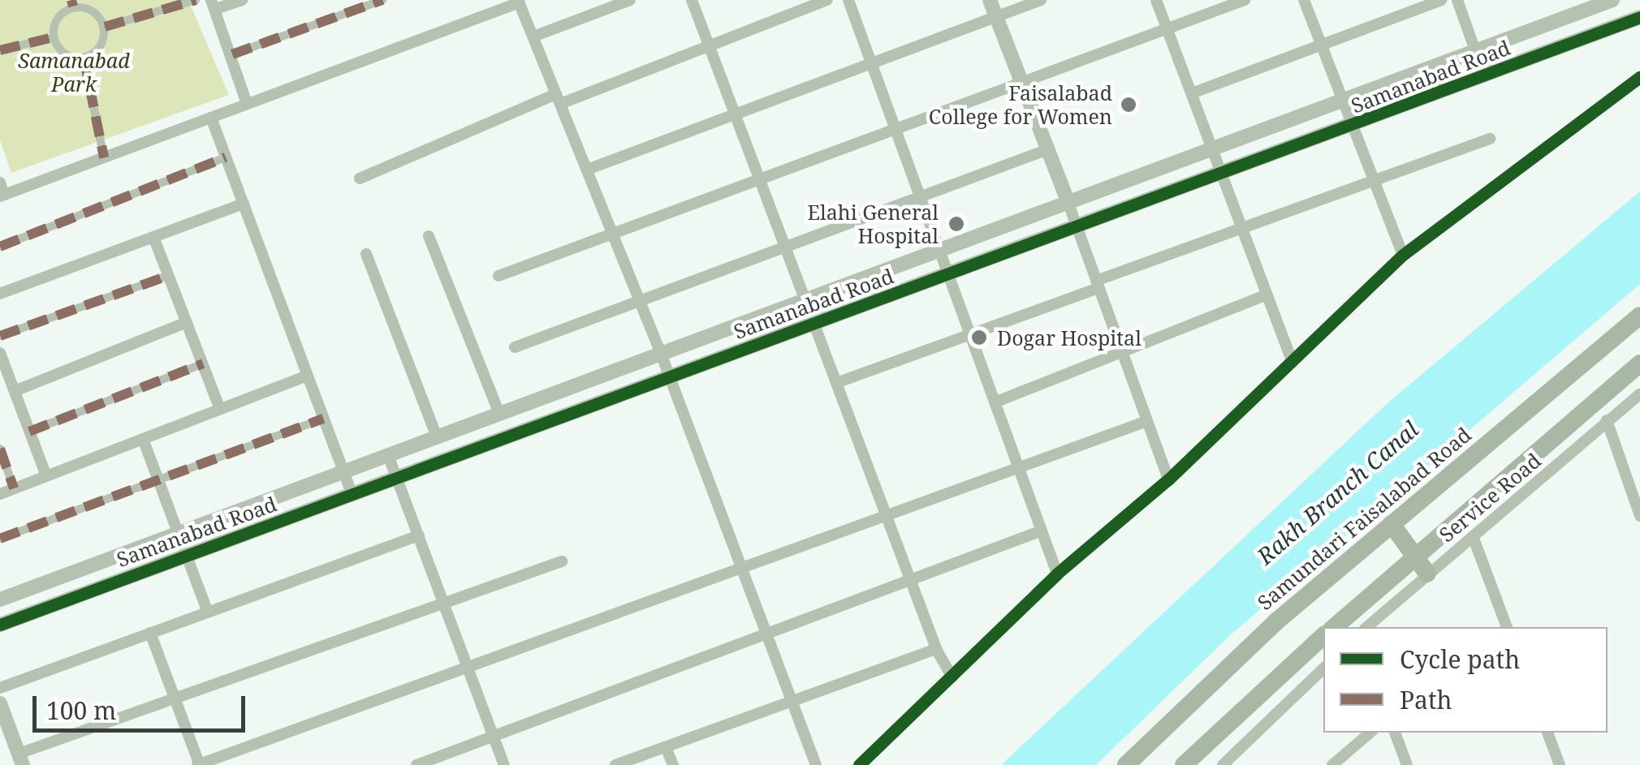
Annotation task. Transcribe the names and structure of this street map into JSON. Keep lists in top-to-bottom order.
{
  "streets": {
    "main road": ["Samundari Faisalabad Road"],
    "street": ["Samanabad Road", "Service Road"]
  },
  "water": ["Rakh Branch Canal"],
  "parks": ["Samanabad Park"],
  "places": ["Faisalabad College for Women", "Elahi General Hospital", "Dogar Hospital"],
  "legend": ["Cycle path", "Path"],
  "scale_bar": "100 m"
}
